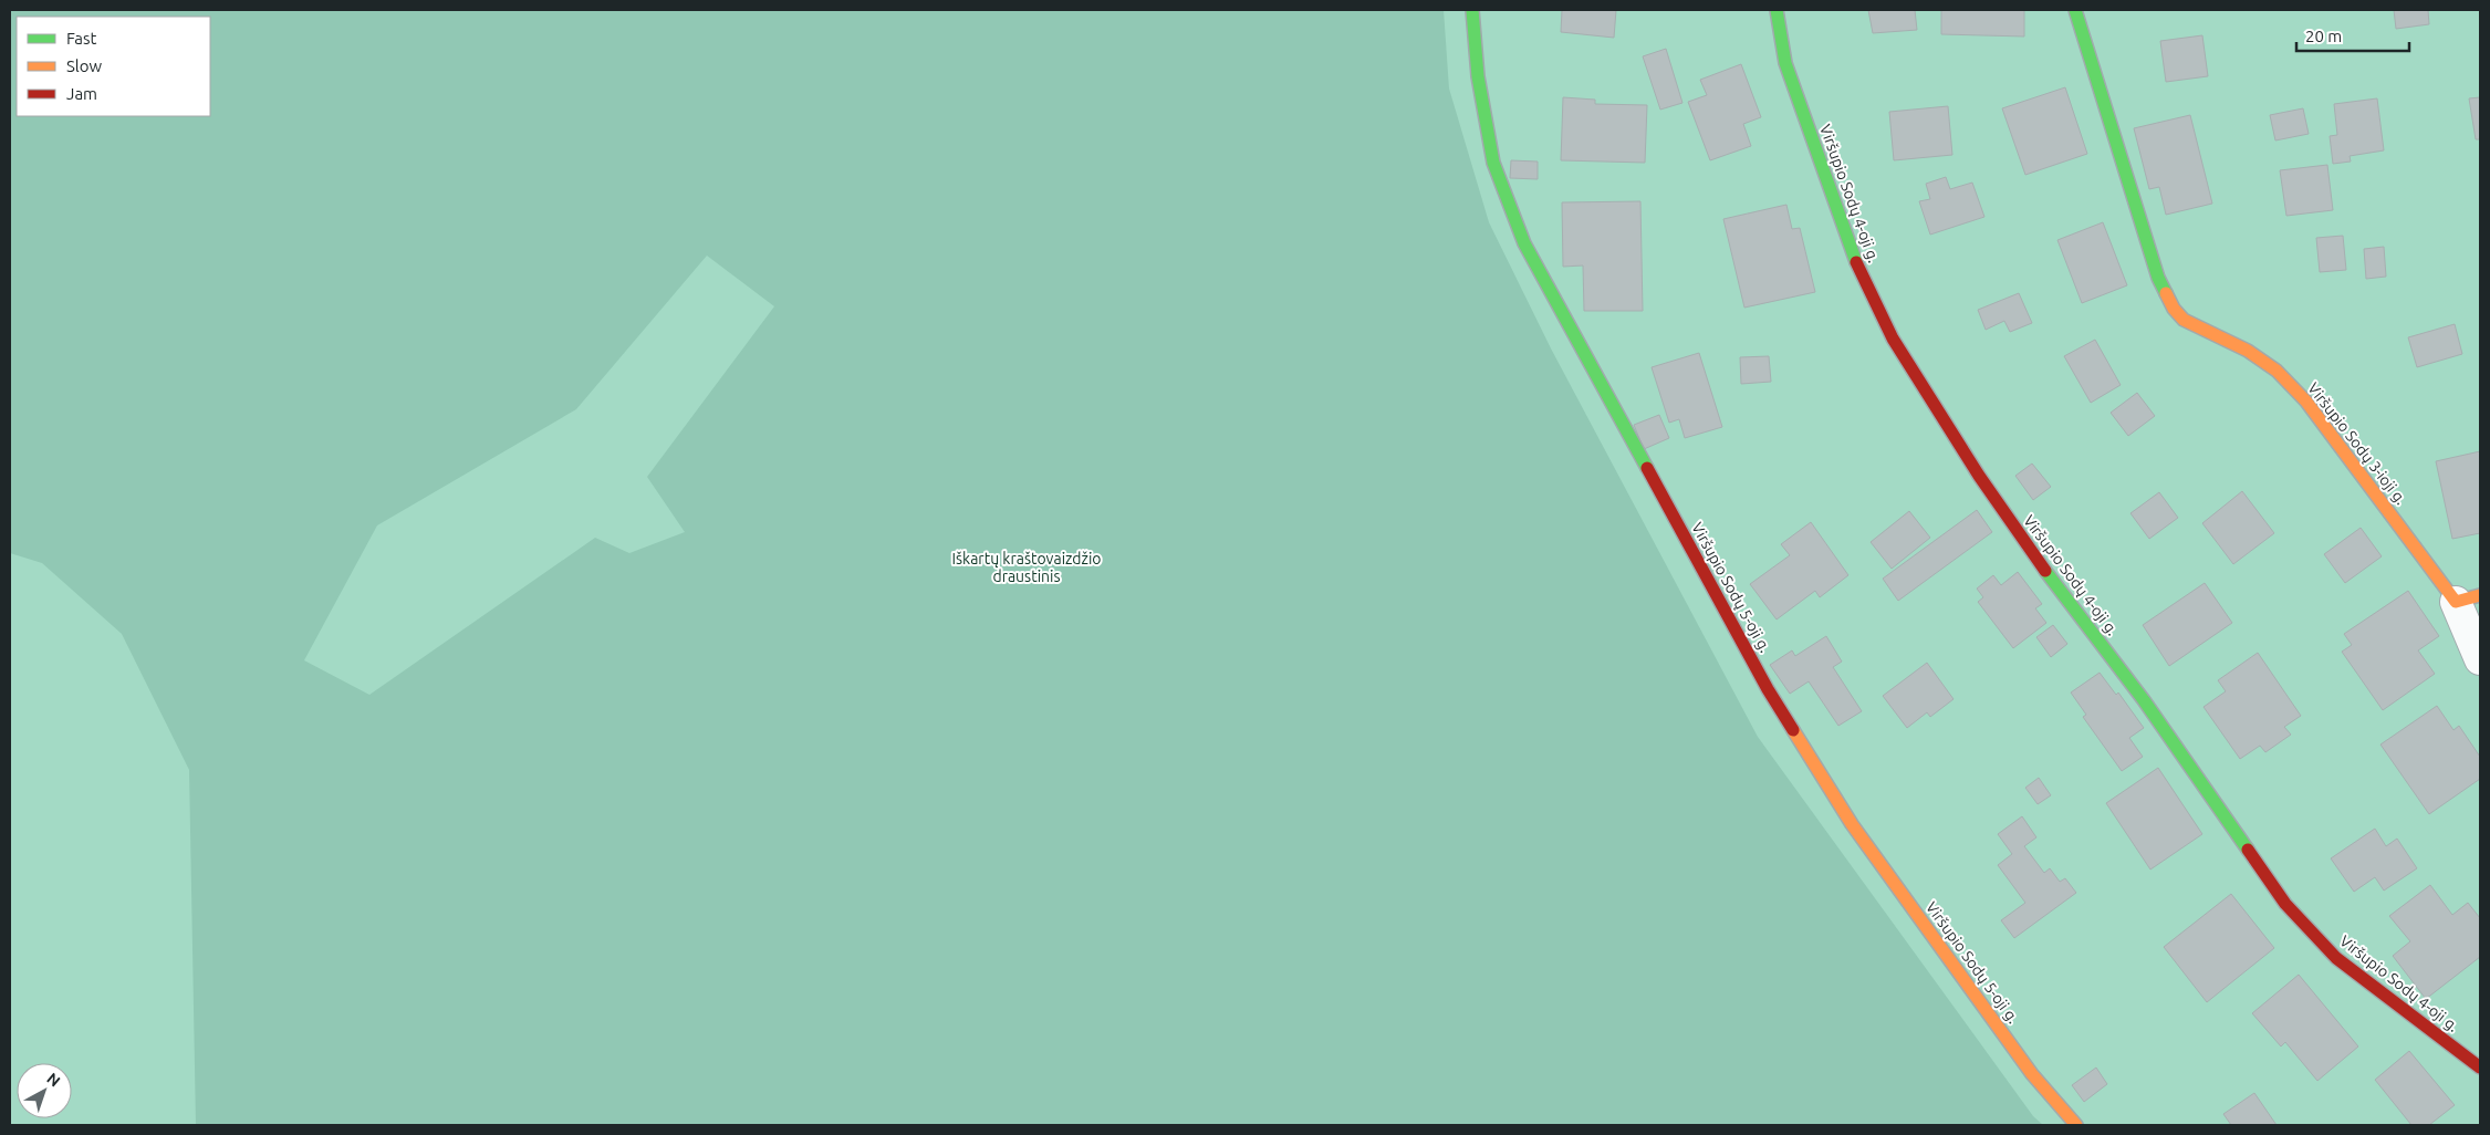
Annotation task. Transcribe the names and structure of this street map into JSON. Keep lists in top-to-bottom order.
{
  "streets": {
    "street": ["Viršupio Sodų 4-oji g.", "Viršupio Sodų 3-ioji g.", "Viršupio Sodų 5-oji g."]
  },
  "parks": ["Iškartų kraštovaizdžio draustinis"],
  "legend": ["Fast", "Slow", "Jam"],
  "scale_bar": "20 m",
  "north": "top right"
}
